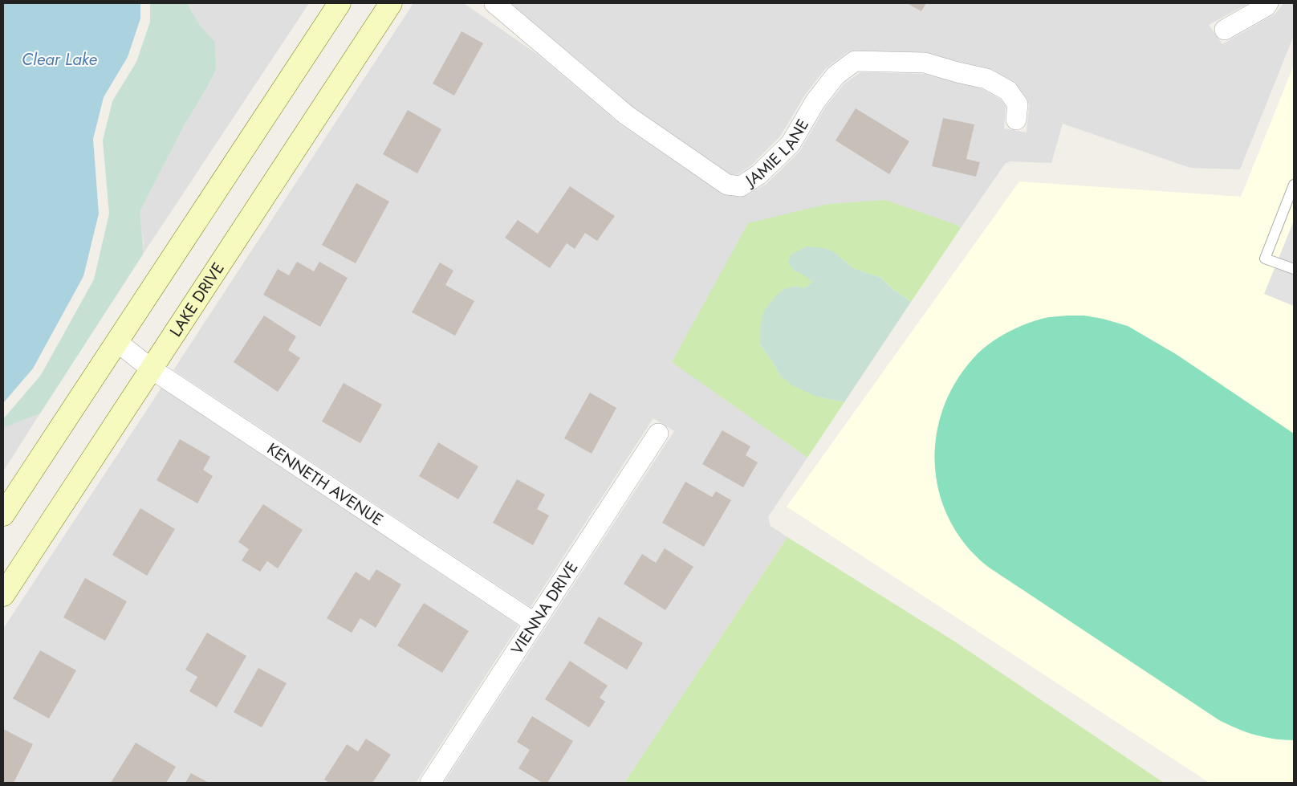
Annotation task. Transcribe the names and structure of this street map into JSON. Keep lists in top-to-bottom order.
{
  "streets": {
    "main road": ["LAKE DRIVE"],
    "street": ["JAMIE LANE", "KENNETH AVENUE", "VIENNA DRIVE"]
  },
  "crossings": [
    ["LAKE DRIVE", "KENNETH AVENUE"],
    ["KENNETH AVENUE", "VIENNA DRIVE"]
  ],
  "water": ["Clear Lake"]
}
